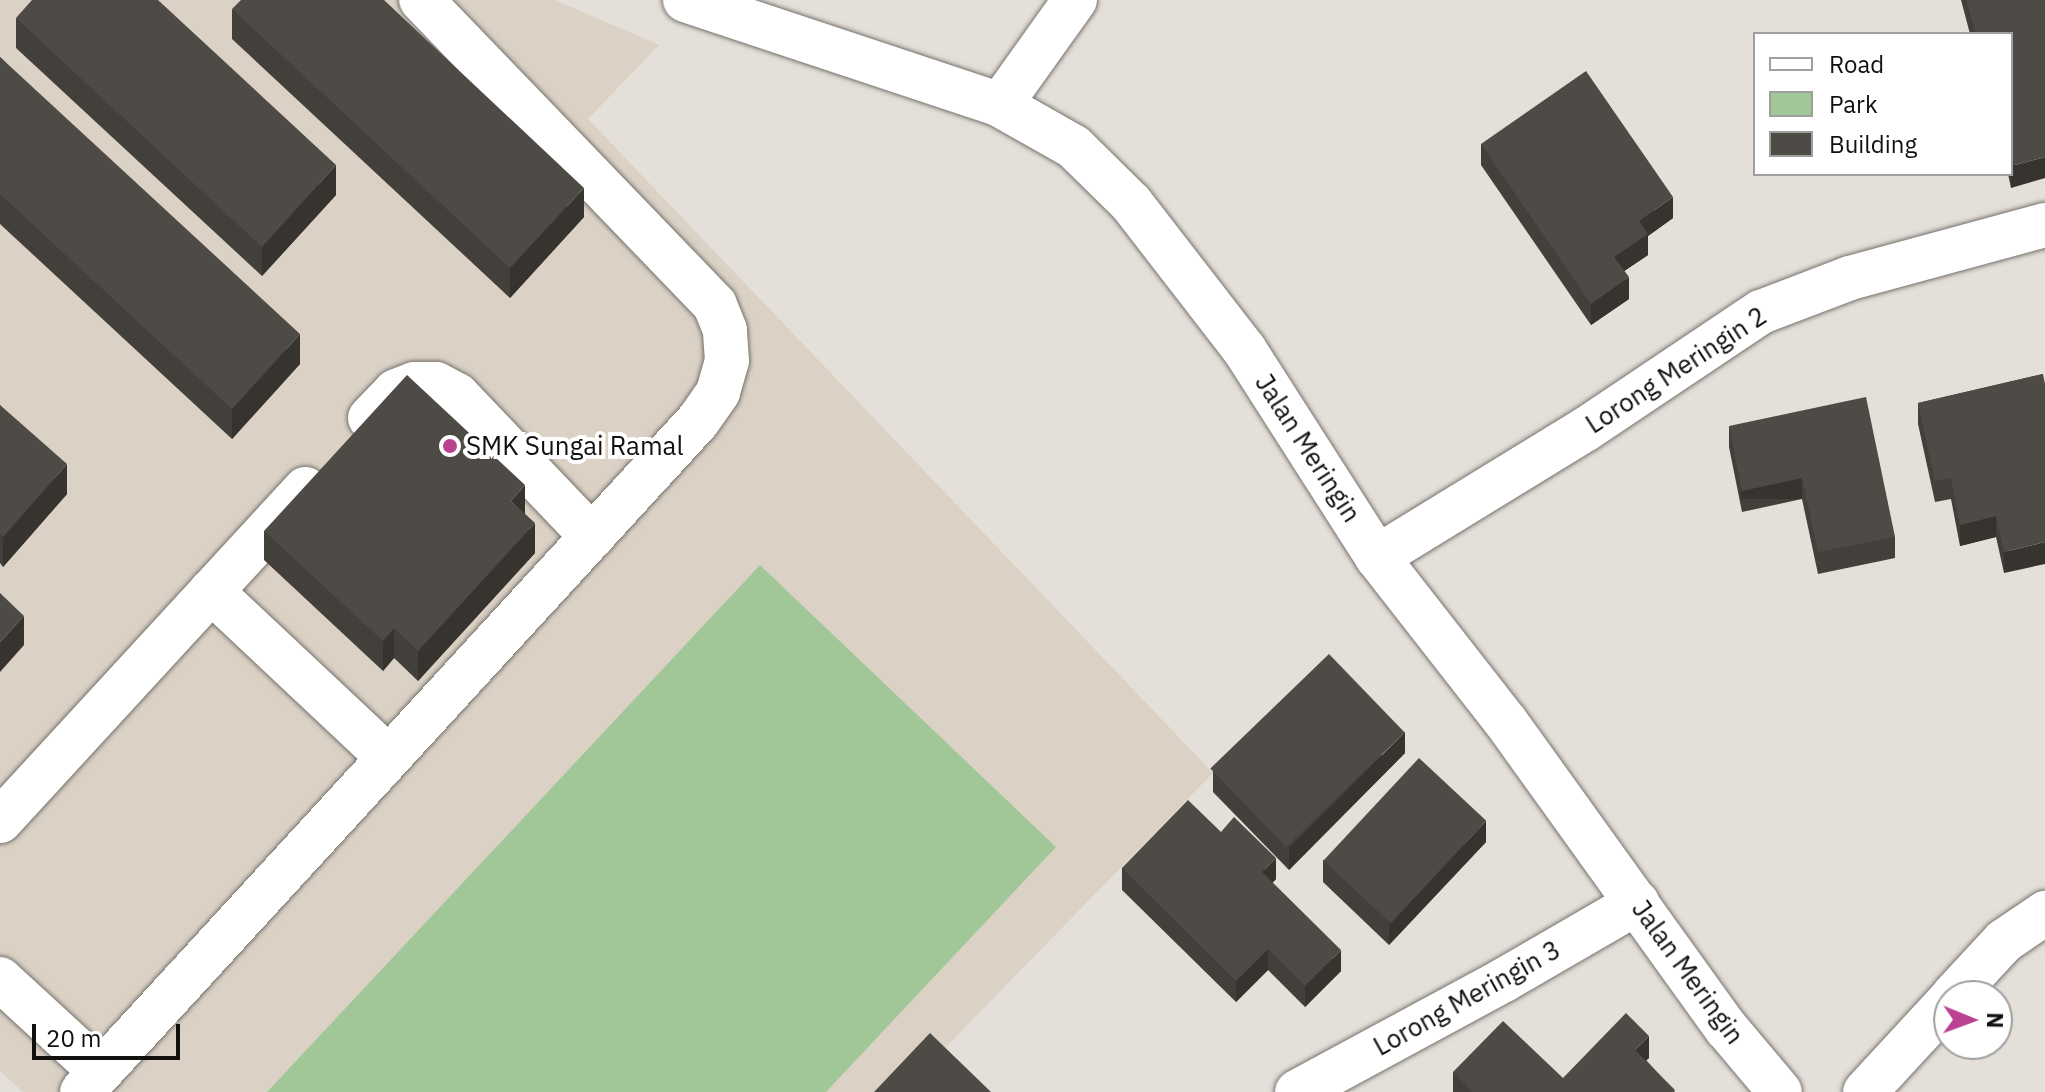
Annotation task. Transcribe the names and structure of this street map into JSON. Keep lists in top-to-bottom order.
{
  "streets": {
    "street": ["Lorong Meringin 2", "Jalan Meringin", "Lorong Meringin 3"]
  },
  "crossings": [
    ["Lorong Meringin 2", "Jalan Meringin"],
    ["Jalan Meringin", "Lorong Meringin 3"]
  ],
  "places": ["SMK Sungai Ramal"],
  "legend": ["Road", "Park", "Building"],
  "scale_bar": "20 m",
  "north": "right"
}
